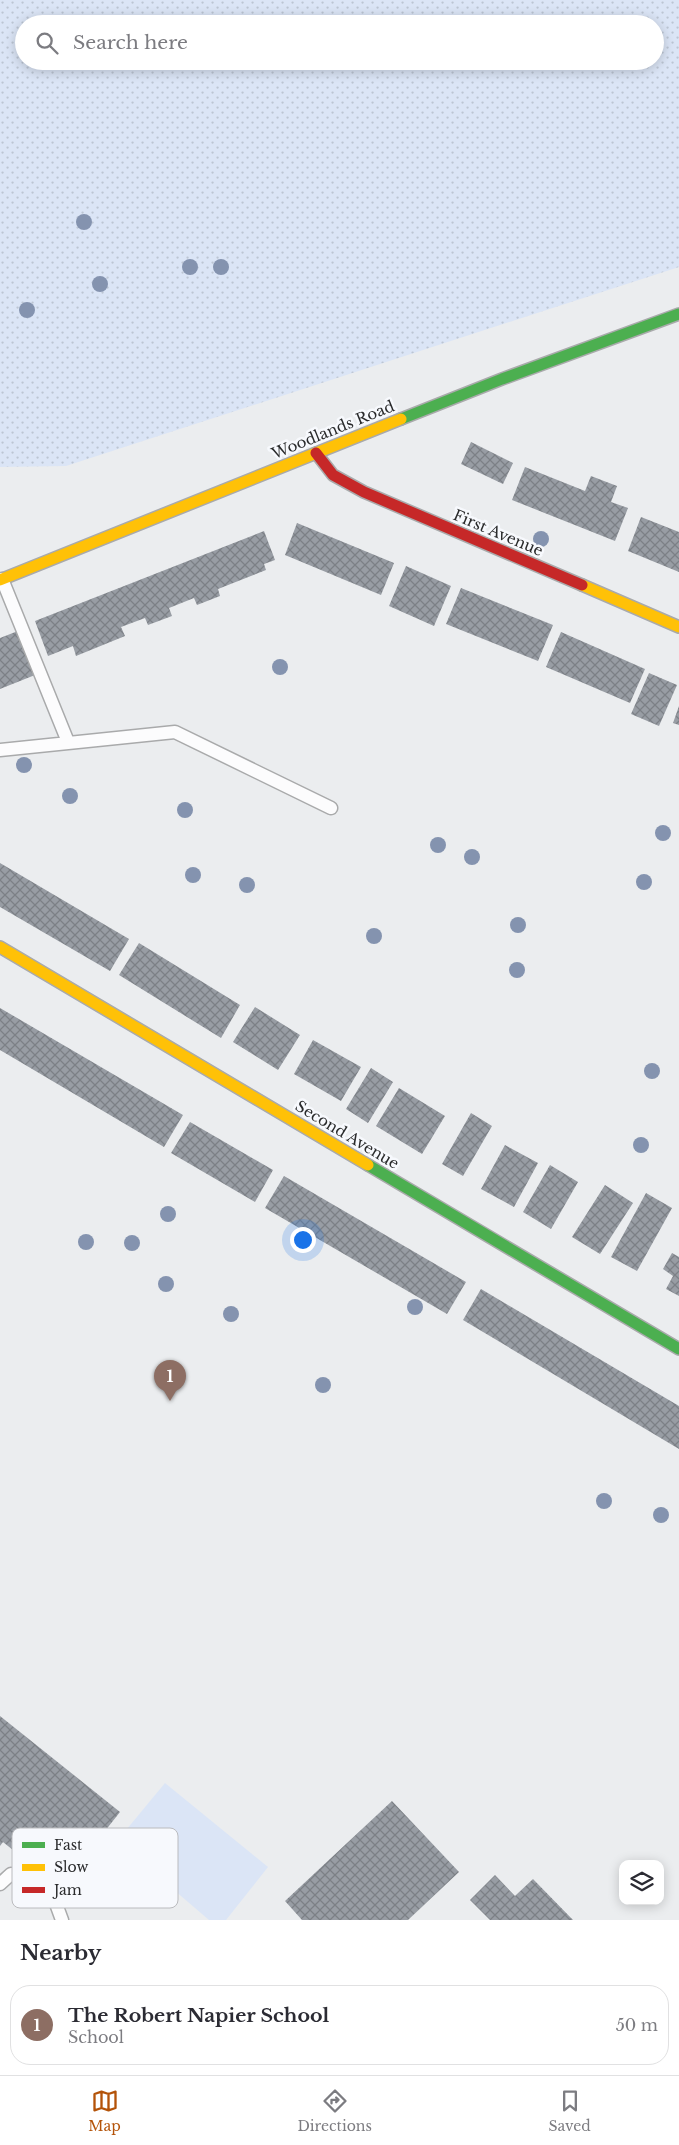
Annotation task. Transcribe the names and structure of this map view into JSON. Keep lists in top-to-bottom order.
{
  "streets": {
    "street": ["Woodlands Road", "First Avenue", "Second Avenue"]
  },
  "crossings": [
    ["Woodlands Road", "First Avenue"]
  ],
  "legend": ["Fast", "Slow", "Jam"],
  "page": {
    "search": "Search here",
    "pins": "1",
    "heading": "Nearby",
    "list": [
      {
        "mark": "1",
        "name": "The Robert Napier School",
        "note": "School",
        "value": "50 m"
      }
    ],
    "nav": ["Map", "Directions", "Saved"]
  }
}
